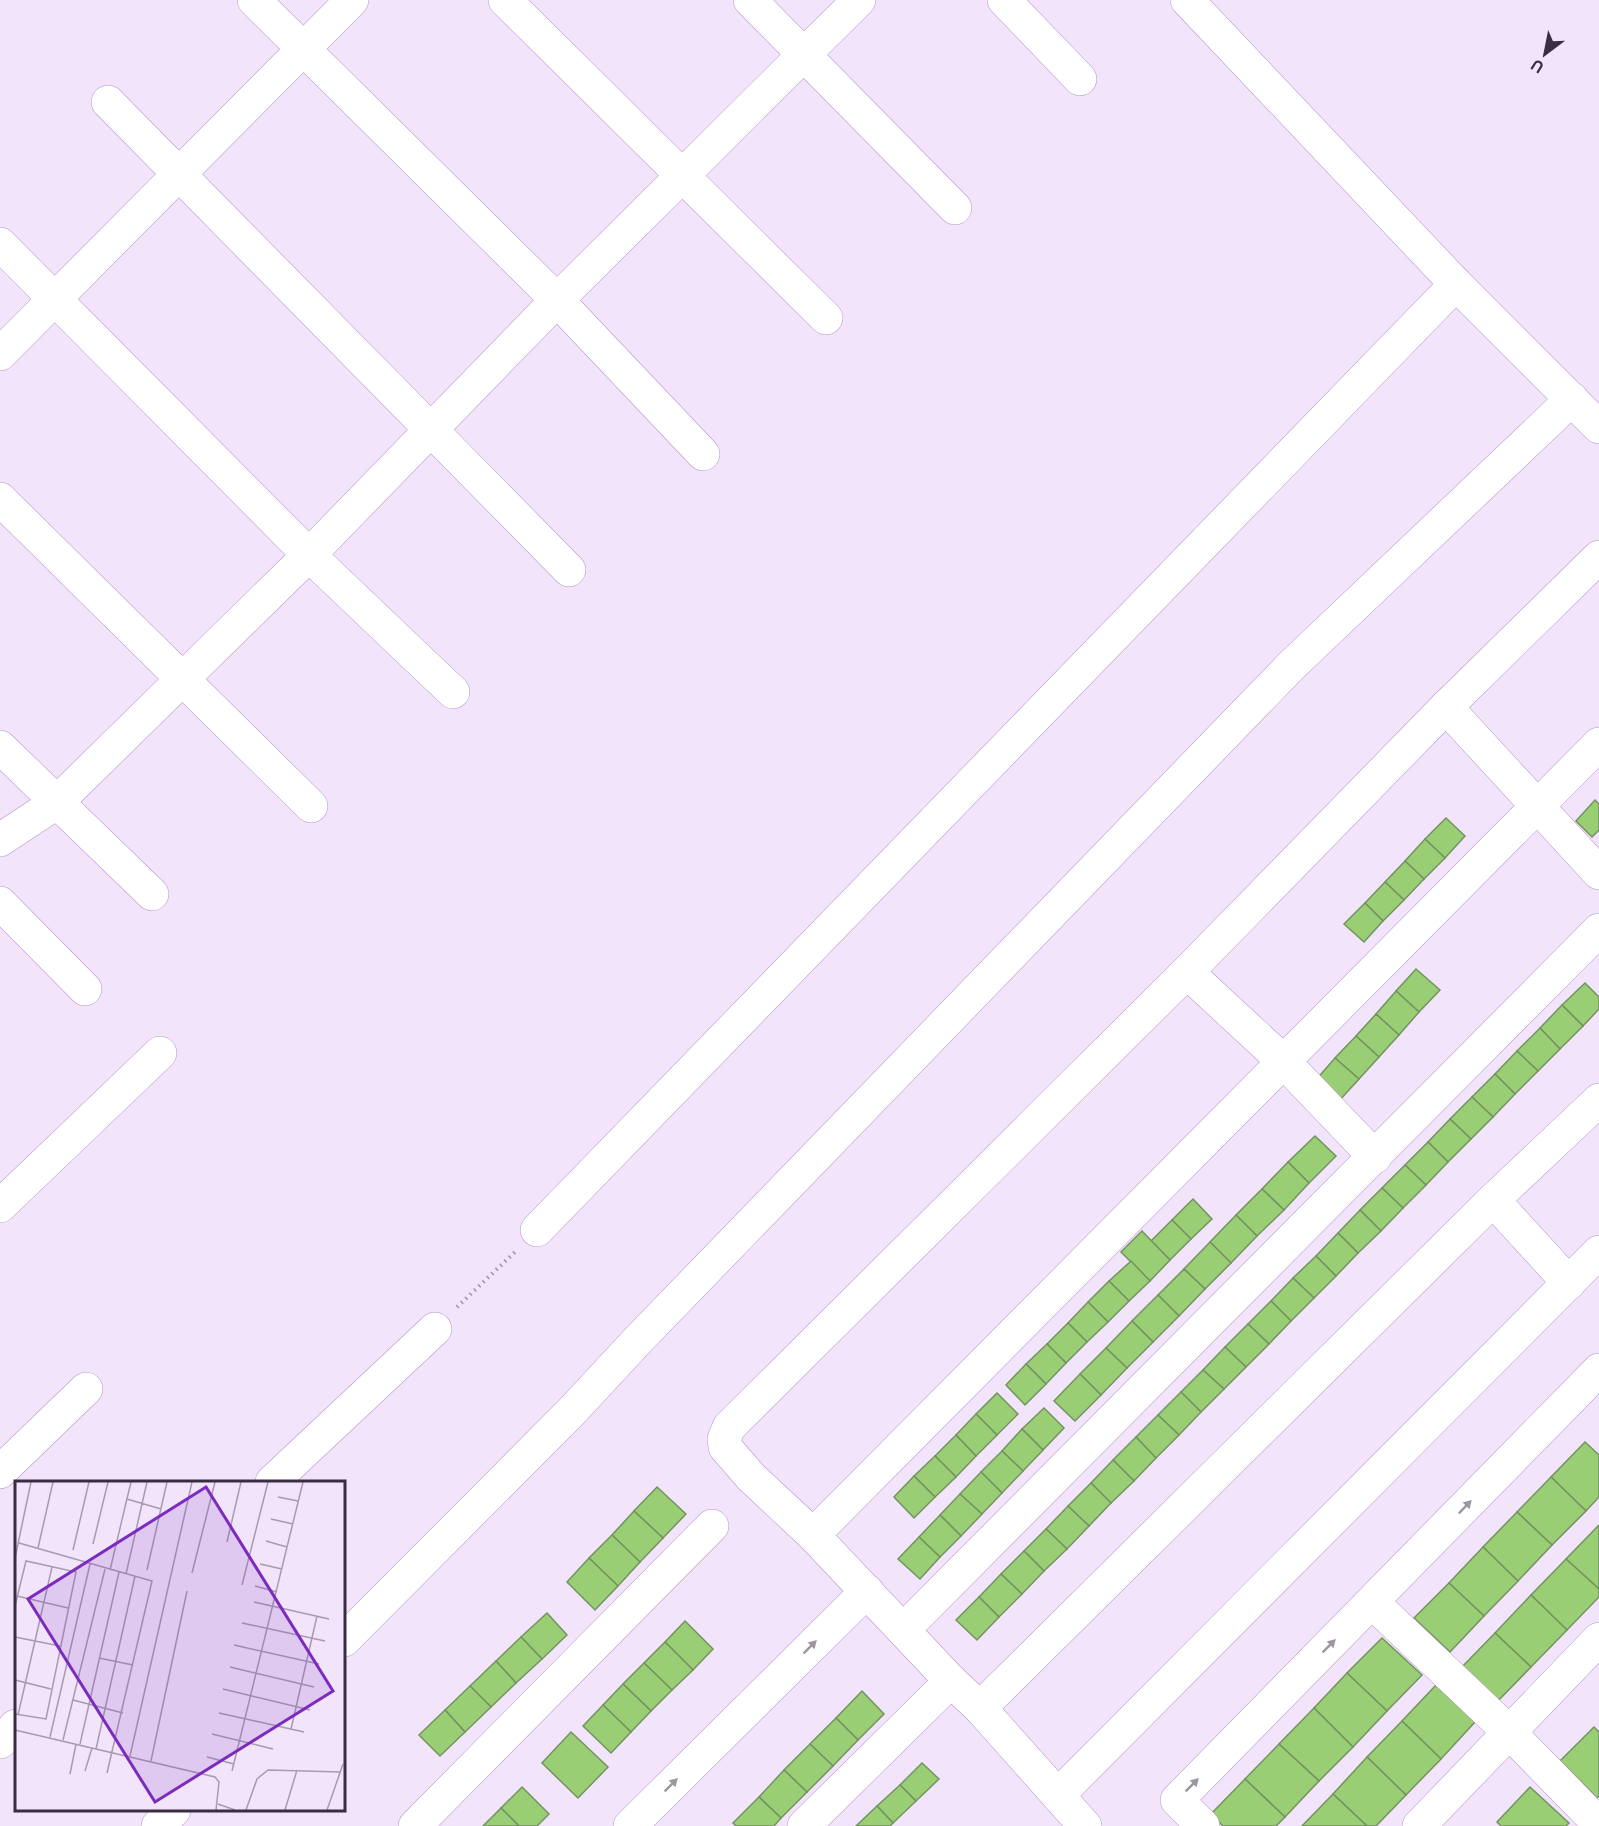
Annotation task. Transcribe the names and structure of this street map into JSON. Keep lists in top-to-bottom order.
{
  "north": "bottom left"
}
